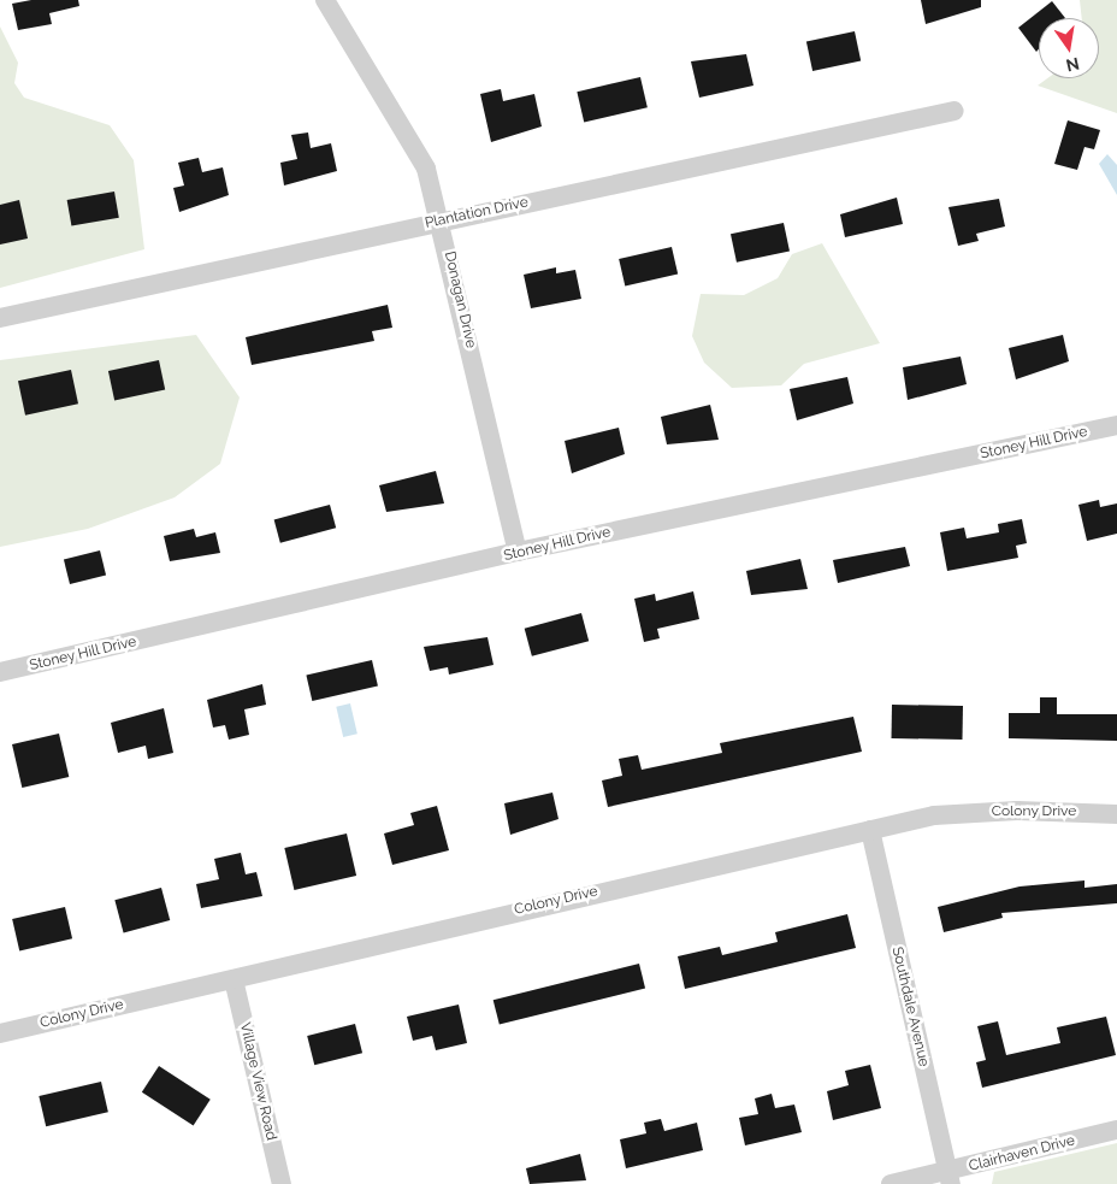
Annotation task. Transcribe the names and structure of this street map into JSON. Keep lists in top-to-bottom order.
{
  "streets": {
    "street": [
      "Plantation Drive",
      "Donagan Drive",
      "Stoney Hill Drive",
      "Colony Drive",
      "Southdale Avenue",
      "Village View Road",
      "Clairhaven Drive"
    ]
  },
  "crossings": [
    ["Plantation Drive", "Donagan Drive"],
    ["Donagan Drive", "Stoney Hill Drive"],
    ["Colony Drive", "Southdale Avenue"],
    ["Colony Drive", "Village View Road"],
    ["Southdale Avenue", "Clairhaven Drive"]
  ],
  "north": "bottom"
}
